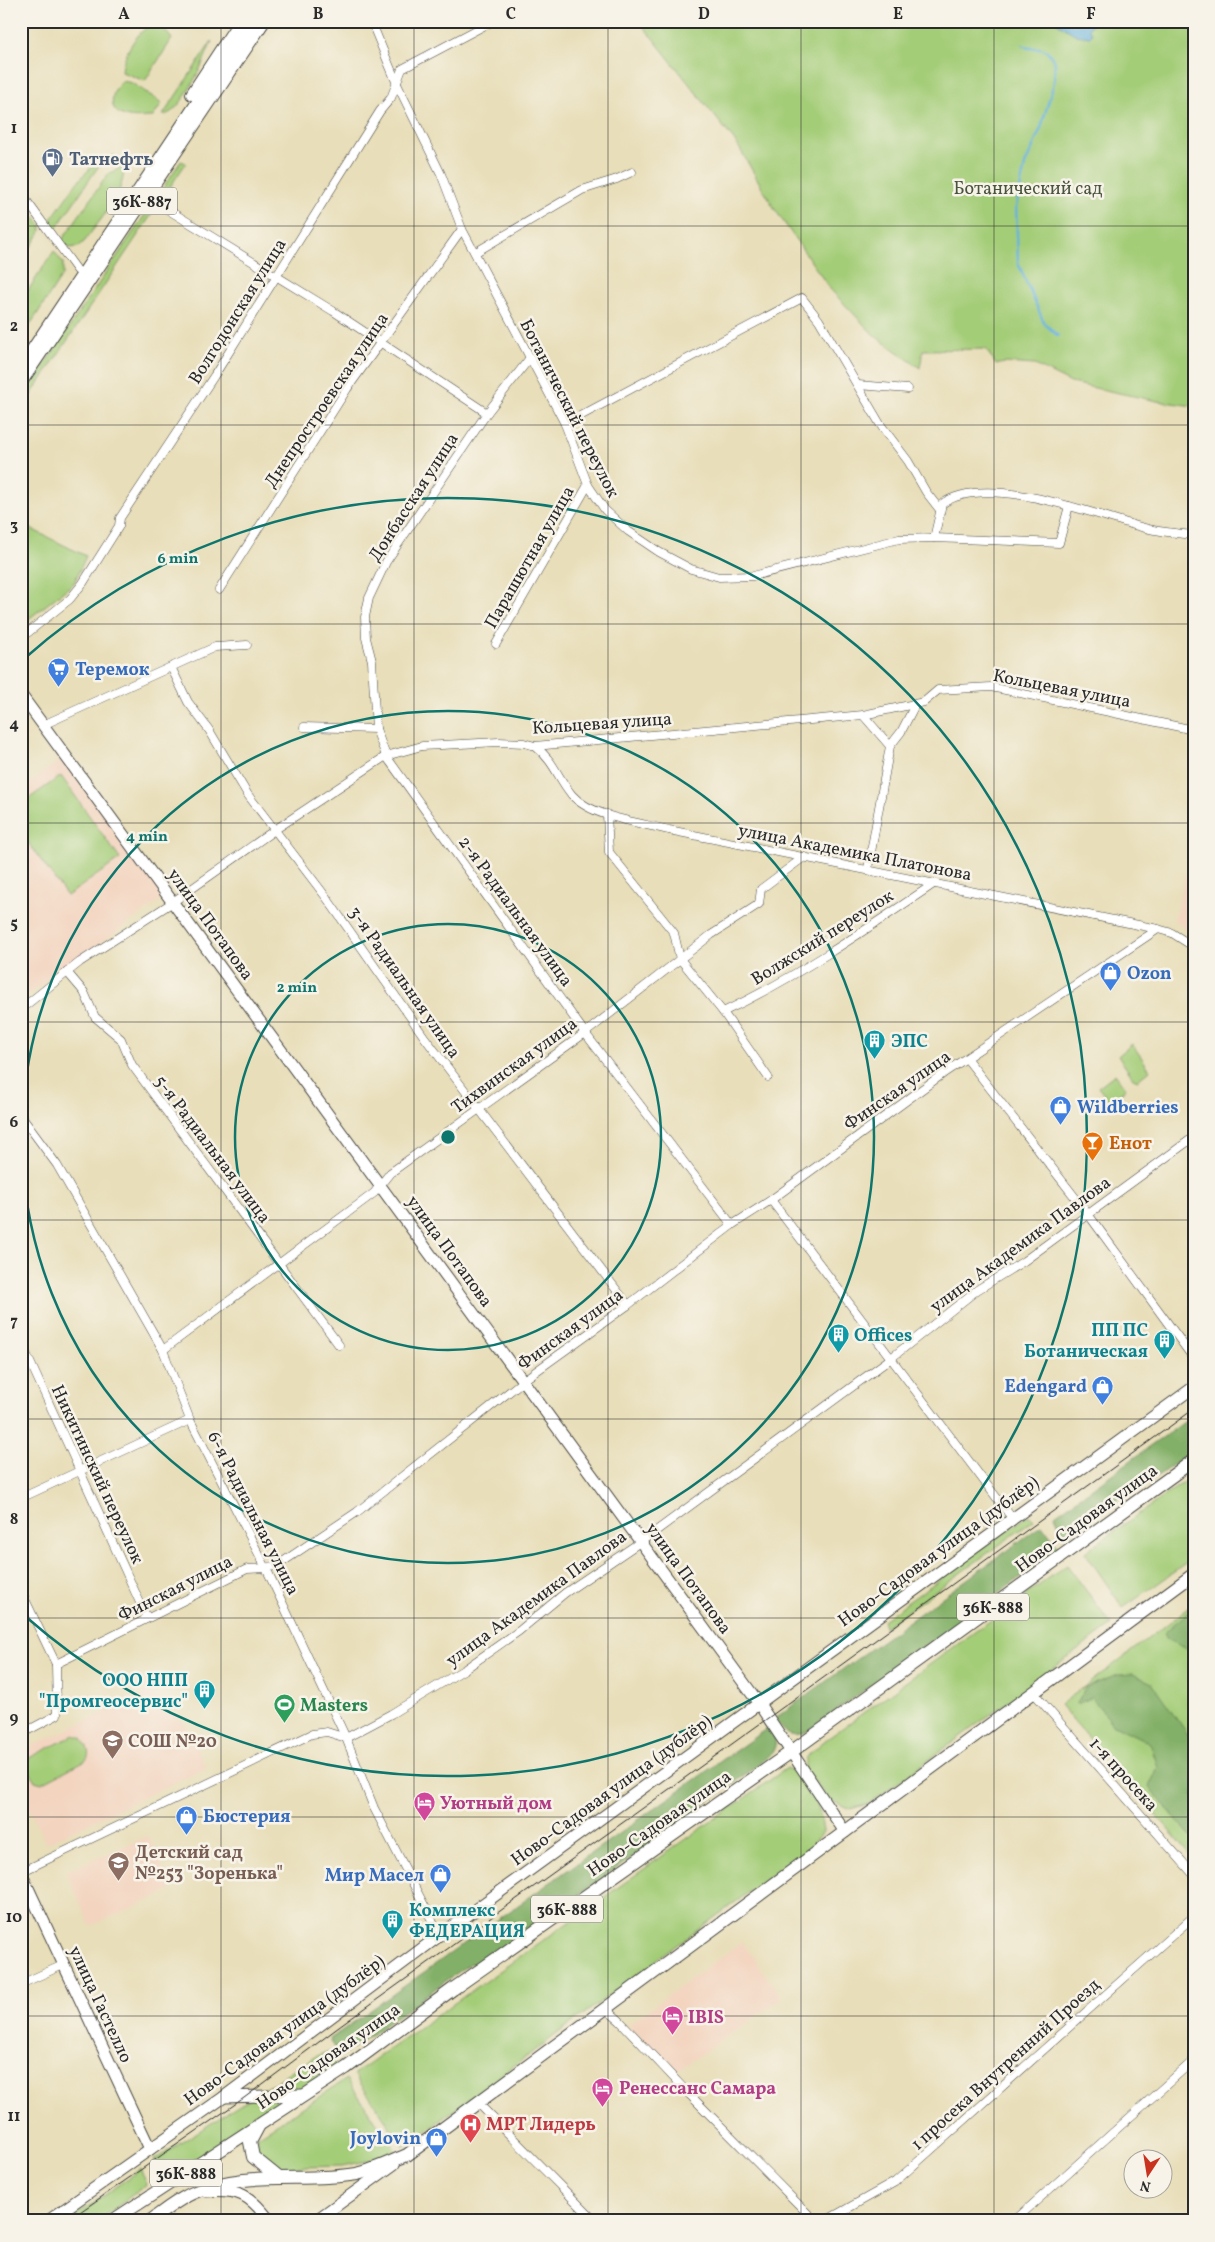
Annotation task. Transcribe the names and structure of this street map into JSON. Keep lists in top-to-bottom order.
{
  "streets": {
    "main road": ["36К-887", "Ново-Садовая улица", "36К-888"],
    "street": [
      "Волгодонская улица",
      "Днепростроевская улица",
      "Ботанический переулок",
      "Донбасская улица",
      "Парашютная улица",
      "Кольцевая улица",
      "улица Академика Платонова",
      "2-я Радиальная улица",
      "улица Потапова",
      "Волжский переулок",
      "3-я Радиальная улица",
      "Тихвинская улица",
      "Финская улица",
      "5-я Радиальная улица",
      "улица Академика Павлова",
      "Никитинский переулок",
      "6-я Радиальная улица",
      "Ново-Садовая улица (дублёр)",
      "1-я просека",
      "улица Гастелло",
      "1 просека Внутренний Проезд"
    ]
  },
  "crossings": [
    ["Волгодонская улица", "Ботанический переулок"],
    ["Днепростроевская улица", "Ботанический переулок"],
    ["Ботанический переулок", "Донбасская улица"],
    ["Ботанический переулок", "Парашютная улица"],
    ["Донбасская улица", "Кольцевая улица"],
    ["Донбасская улица", "2-я Радиальная улица"],
    ["Кольцевая улица", "улица Академика Платонова"],
    ["Кольцевая улица", "2-я Радиальная улица"],
    ["Кольцевая улица", "улица Потапова"],
    ["Кольцевая улица", "3-я Радиальная улица"],
    ["Кольцевая улица", "5-я Радиальная улица"],
    ["улица Академика Платонова", "Волжский переулок"],
    ["улица Академика Платонова", "Тихвинская улица"],
    ["улица Академика Платонова", "Финская улица"],
    ["2-я Радиальная улица", "Тихвинская улица"],
    ["2-я Радиальная улица", "Финская улица"],
    ["улица Потапова", "Тихвинская улица"],
    ["улица Потапова", "Финская улица"],
    ["улица Потапова", "улица Академика Павлова"],
    ["улица Потапова", "Ново-Садовая улица"],
    ["улица Потапова", "Ново-Садовая улица (дублёр)"],
    ["улица Потапова", "36К-888"],
    ["3-я Радиальная улица", "Тихвинская улица"],
    ["3-я Радиальная улица", "Финская улица"],
    ["Тихвинская улица", "5-я Радиальная улица"],
    ["Тихвинская улица", "6-я Радиальная улица"],
    ["Финская улица", "Никитинский переулок"],
    ["Финская улица", "6-я Радиальная улица"],
    ["улица Академика Павлова", "6-я Радиальная улица"],
    ["6-я Радиальная улица", "Ново-Садовая улица (дублёр)"],
    ["Ново-Садовая улица (дублёр)", "улица Гастелло"],
    ["36К-888", "1-я просека"]
  ],
  "parks": ["Ботанический сад"],
  "places": {
    "fuel station": ["Татнефть"],
    "supermarket": ["Теремок"],
    "shop": [
      "Ozon",
      "Wildberries",
      "Edengard",
      "Бюстерия",
      "Мир Масел",
      "Joylovin"
    ],
    "building": [
      "ЭПС",
      "Offices",
      "ПП ПС Ботаническая",
      "ООО НПП \"Промгеосервис\"",
      "Комплекс ФЕДЕРАЦИЯ"
    ],
    "bar": ["Енот"],
    "sports": ["Masters"],
    "school or university": ["СОШ №20", "Детский сад №253 \"Зоренька\""],
    "hotel": ["Уютный дом", "IBIS", "Ренессанс Самара"],
    "hospital": ["МРТ Лидерь"]
  },
  "north": "bottom",
  "grid": {
    "columns": [
      "A",
      "B",
      "C",
      "D",
      "E",
      "F"
    ],
    "rows": [
      "1",
      "2",
      "3",
      "4",
      "5",
      "6",
      "7",
      "8",
      "9",
      "10",
      "11"
    ]
  },
  "rings": ["6 min", "4 min", "2 min"]
}
